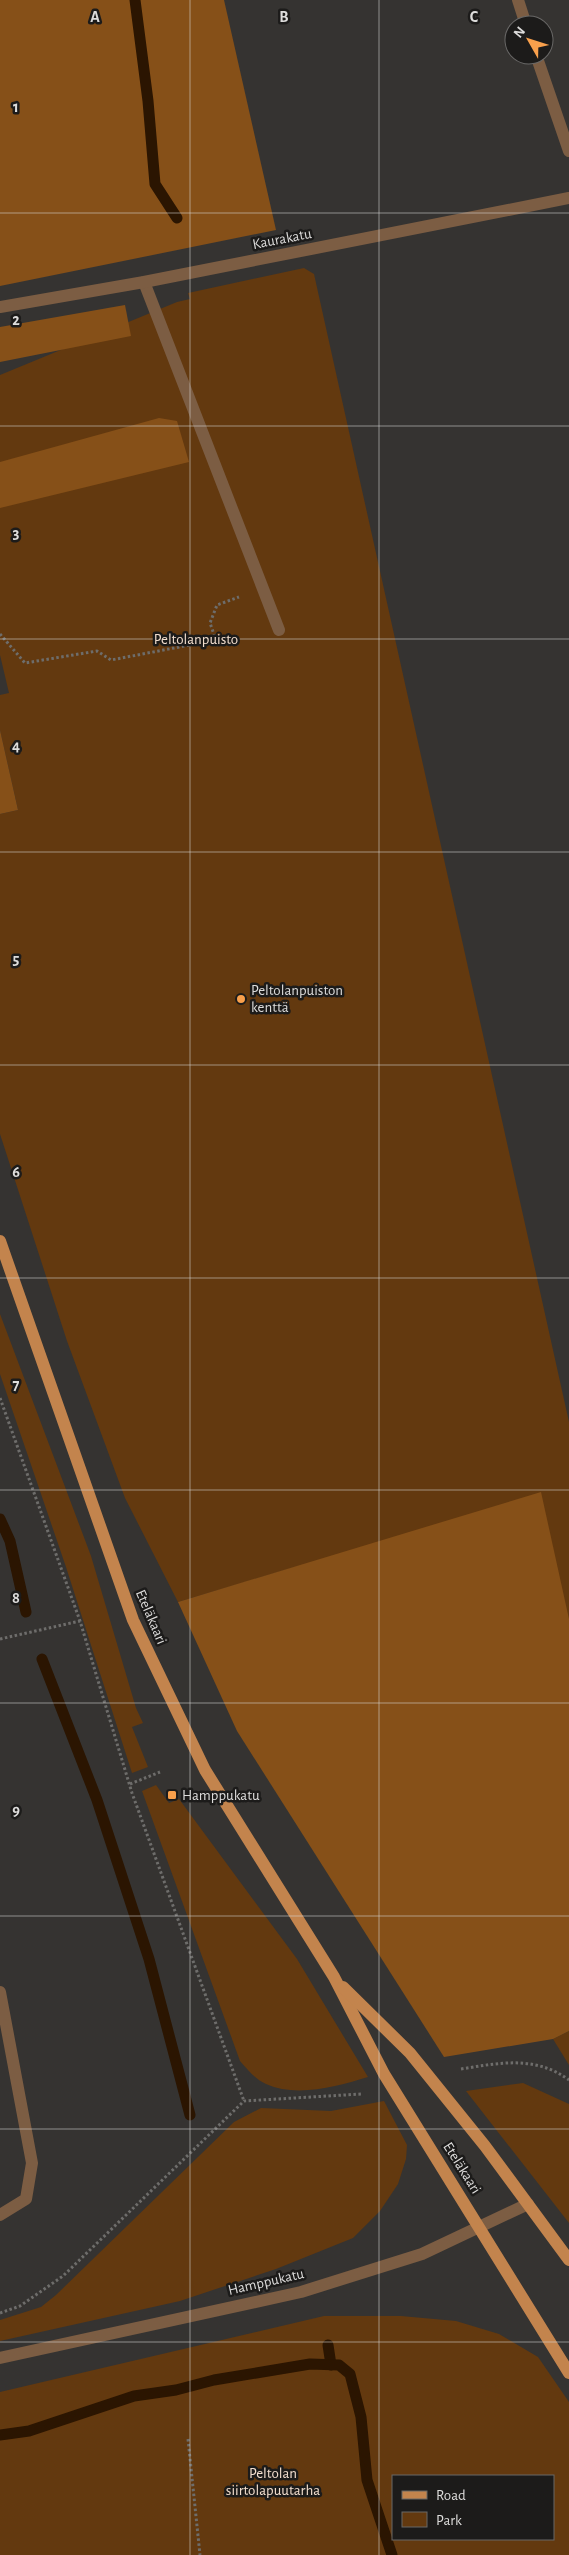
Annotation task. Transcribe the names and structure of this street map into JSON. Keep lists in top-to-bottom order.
{
  "streets": {
    "main road": ["Eteläkaari"],
    "street": ["Kaurakatu", "Hamppukatu"]
  },
  "crossings": [
    ["Eteläkaari", "Hamppukatu"]
  ],
  "parks": ["Peltolanpuisto", "Peltolan siirtolapuutarha"],
  "places": {
    "other": ["Peltolanpuiston kenttä"],
    "transit": ["Hamppukatu"]
  },
  "legend": ["Road", "Park"],
  "north": "top left",
  "grid": {
    "columns": ["A", "B", "C"],
    "rows": [
      "1",
      "2",
      "3",
      "4",
      "5",
      "6",
      "7",
      "8",
      "9"
    ]
  }
}
